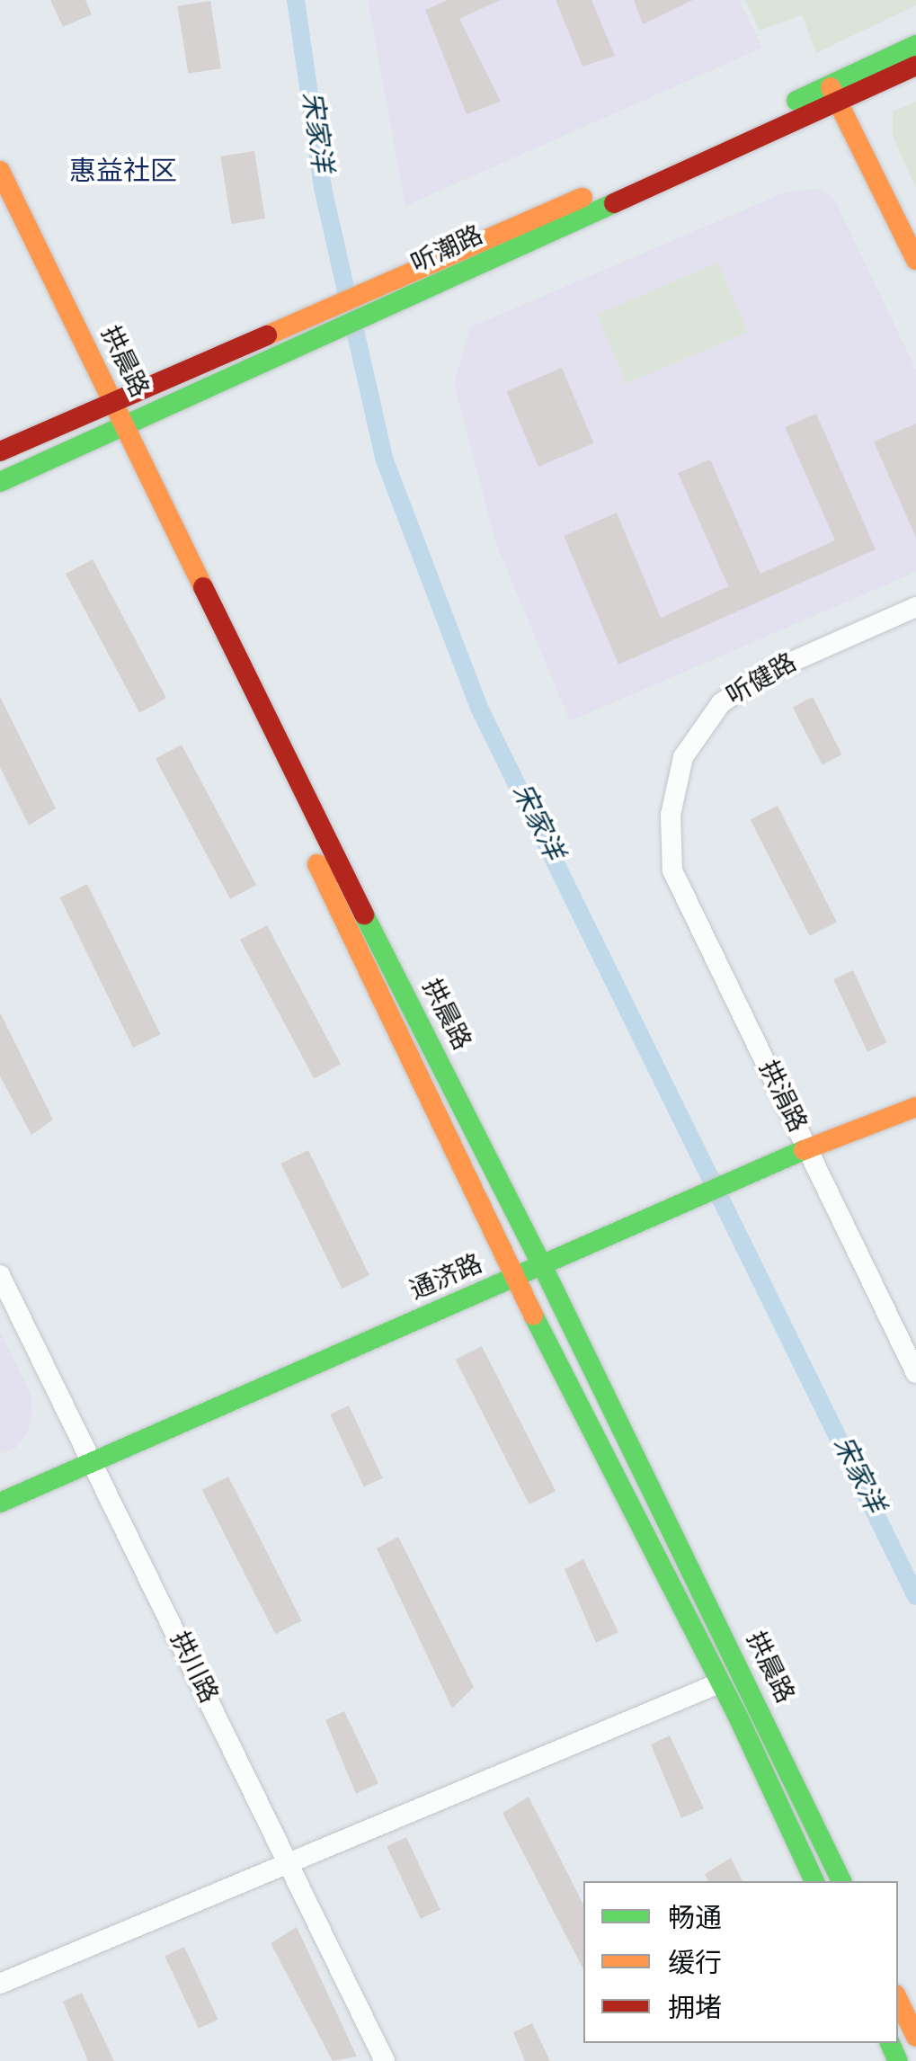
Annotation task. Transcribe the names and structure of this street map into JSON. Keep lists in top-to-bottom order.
{
  "streets": {
    "main road": ["听潮路", "拱晨路", "通济路"],
    "street": ["听健路", "拱涓路", "拱川路"]
  },
  "crossings": [
    ["听潮路", "拱晨路"],
    ["拱晨路", "通济路"],
    ["听健路", "拱涓路"],
    ["拱涓路", "通济路"],
    ["通济路", "拱川路"]
  ],
  "districts": ["惠益社区"],
  "water": ["宋家洋"],
  "legend": ["畅通", "缓行", "拥堵"]
}
